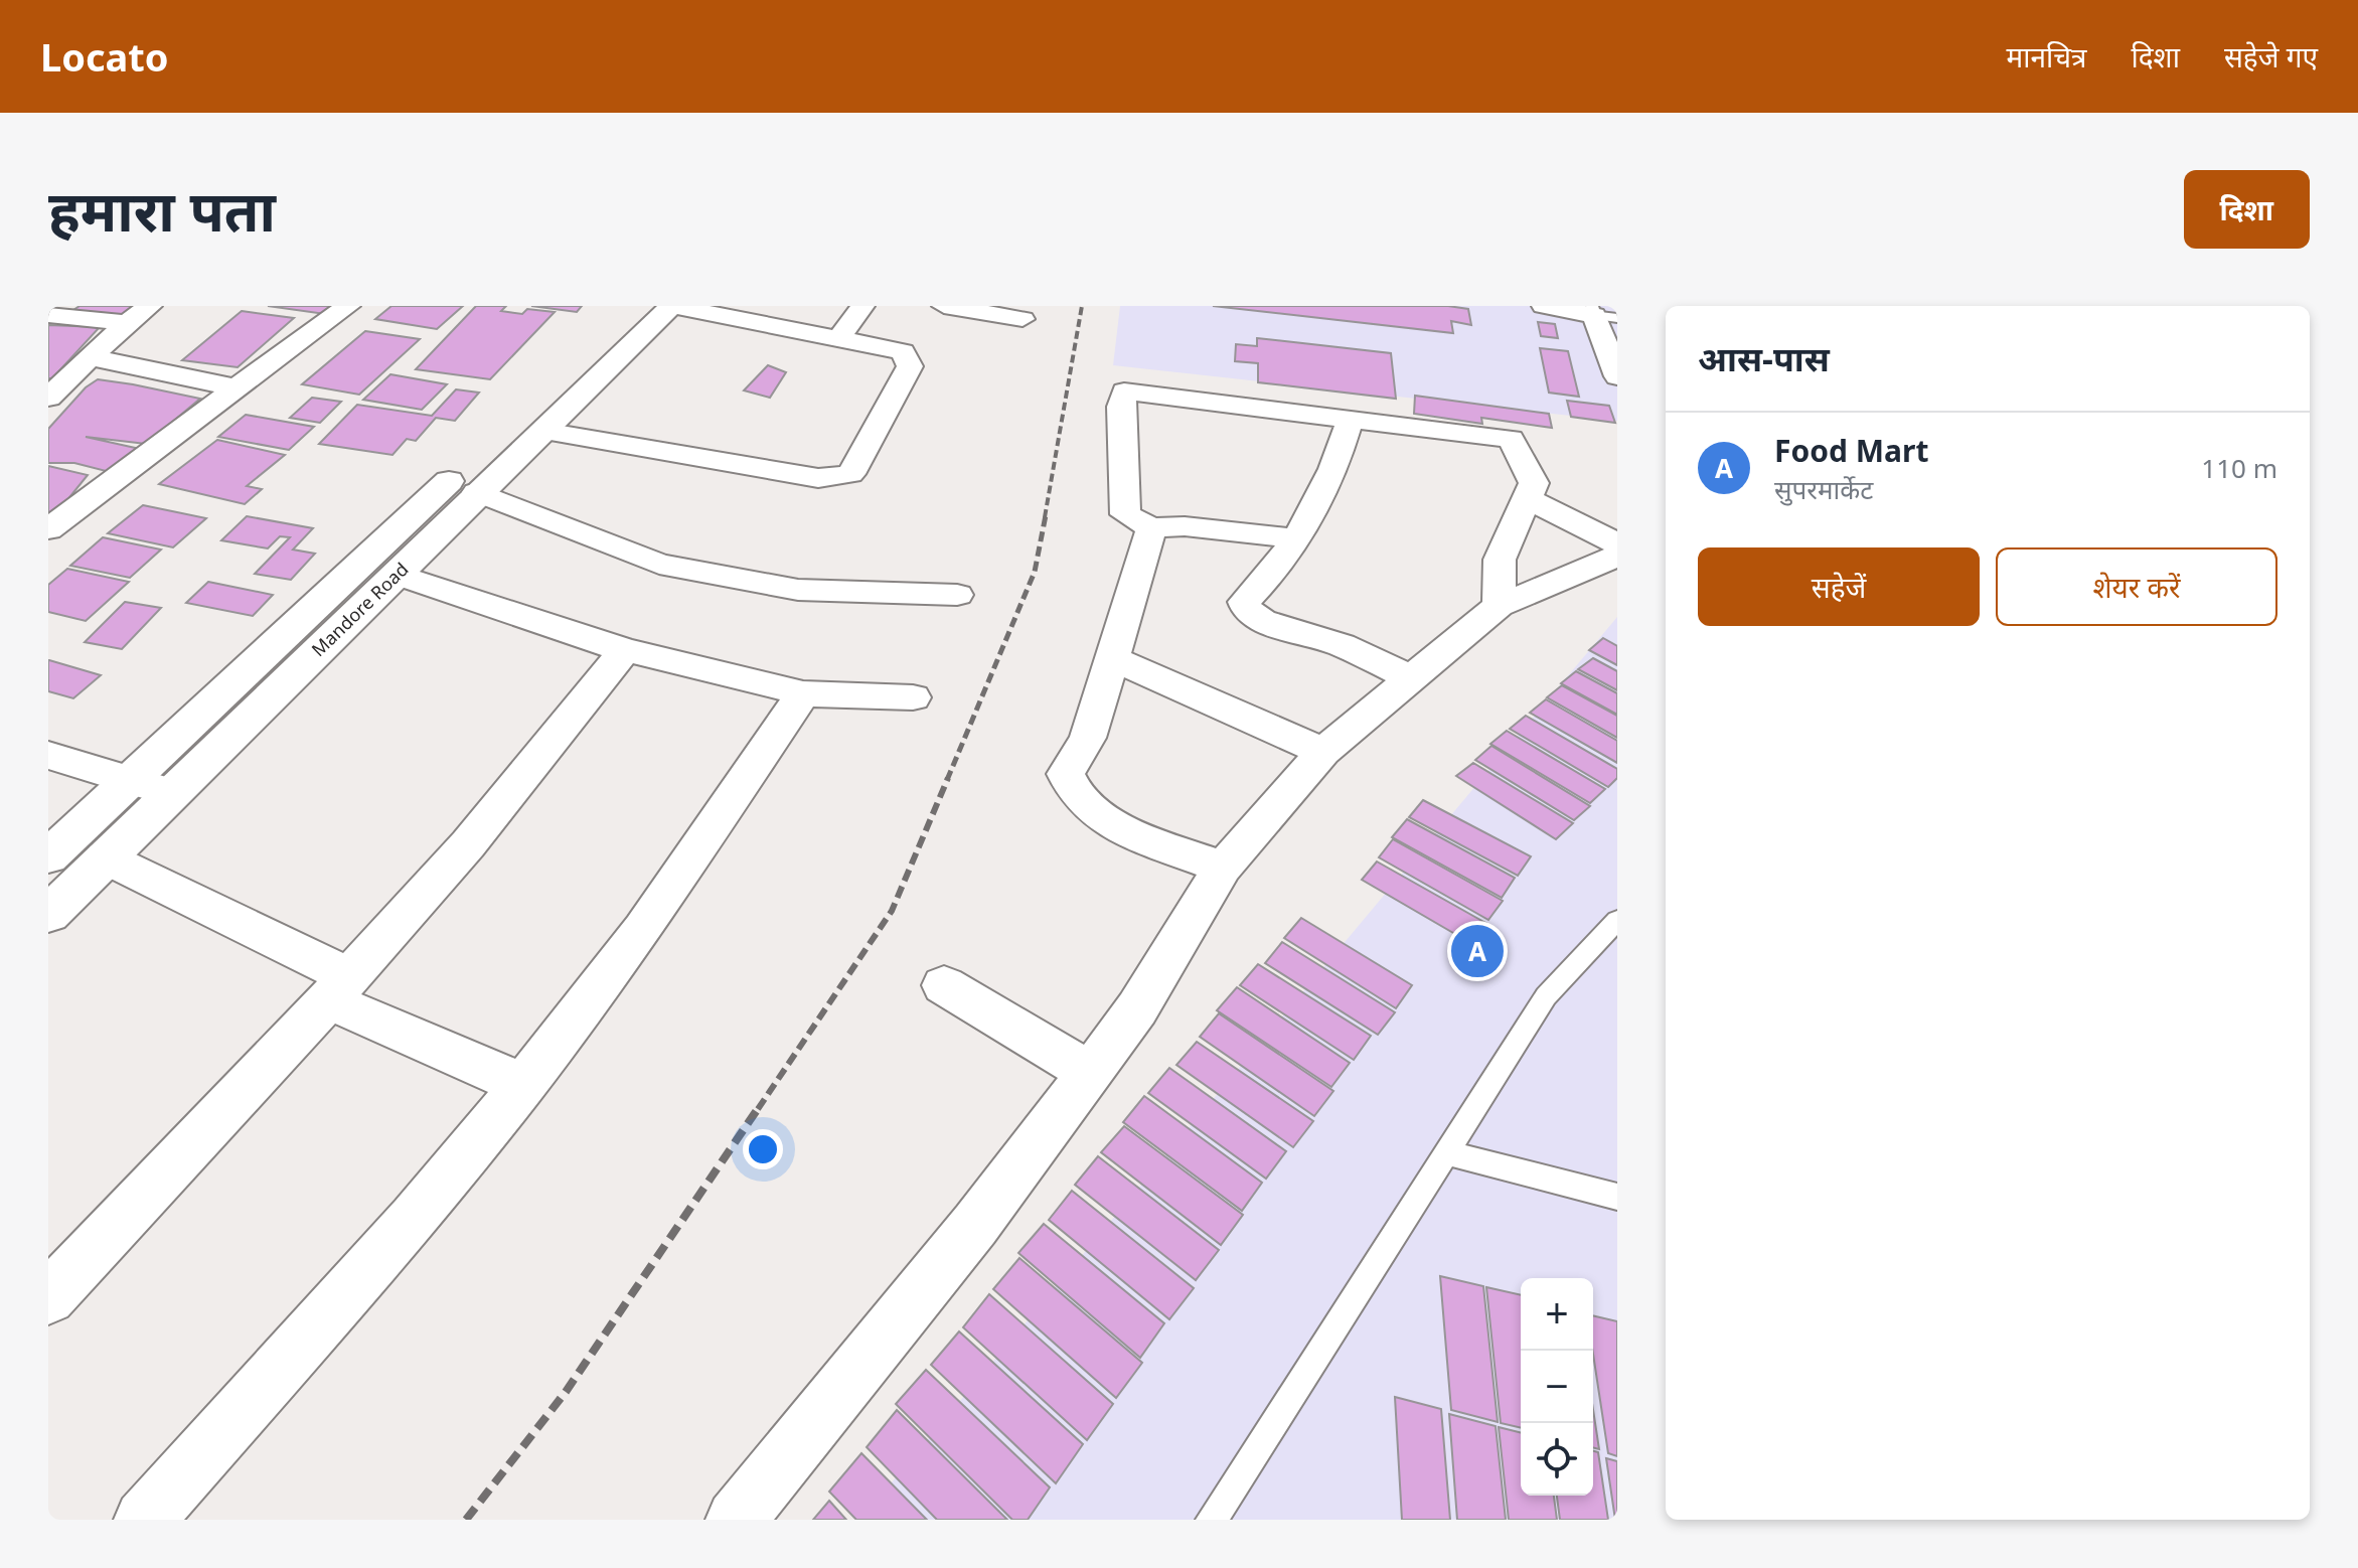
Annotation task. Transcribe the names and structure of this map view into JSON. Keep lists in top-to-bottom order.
{
  "streets": {
    "highway": ["Mandore Road"]
  },
  "page": {
    "header": "Locato",
    "nav": ["मानचित्र", "दिशा", "सहेजे गए"],
    "buttons": [
      "दिशा",
      ["सहेजें", "शेयर करें"]
    ],
    "title": "हमारा पता",
    "heading": "आस-पास",
    "list": [
      {
        "mark": "A",
        "name": "Food Mart",
        "note": "सुपरमार्केट",
        "value": "110 m"
      }
    ],
    "pins": "A",
    "map_buttons": ["+", "−"]
  }
}
